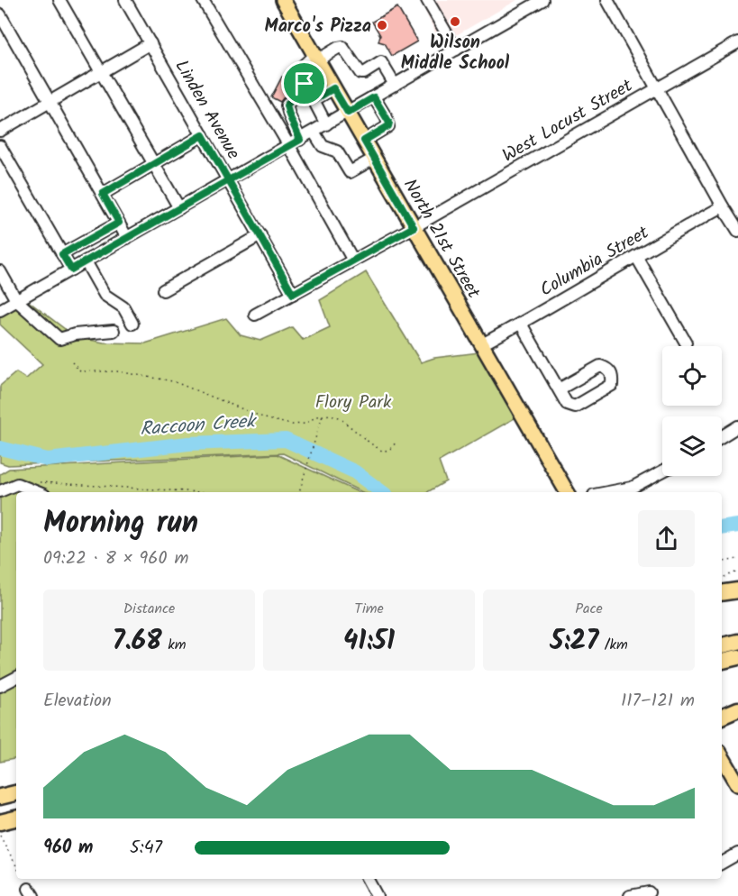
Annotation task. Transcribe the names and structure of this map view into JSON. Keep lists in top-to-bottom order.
{
  "streets": {
    "main road": ["North 21st Street"],
    "street": ["Linden Avenue", "West Locust Street", "Columbia Street"]
  },
  "crossings": [
    ["Linden Avenue", "West Locust Street"],
    ["West Locust Street", "North 21st Street"],
    ["North 21st Street", "Columbia Street"]
  ],
  "water": ["Raccoon Creek"],
  "parks": ["Flory Park"],
  "places": ["Wilson Middle School", "Marco's Pizza"],
  "page": {
    "heading": ["Morning run", "09:22 · 8 × 960 m"],
    "stats": [
      ["Distance", "7.68 km"],
      ["Time", "41:51"],
      ["Pace", "5:27 /km"]
    ],
    "chart": ["Elevation", "117–121 m"],
    "list": [
      {
        "name": "960 m",
        "note": "5:47"
      }
    ]
  }
}
